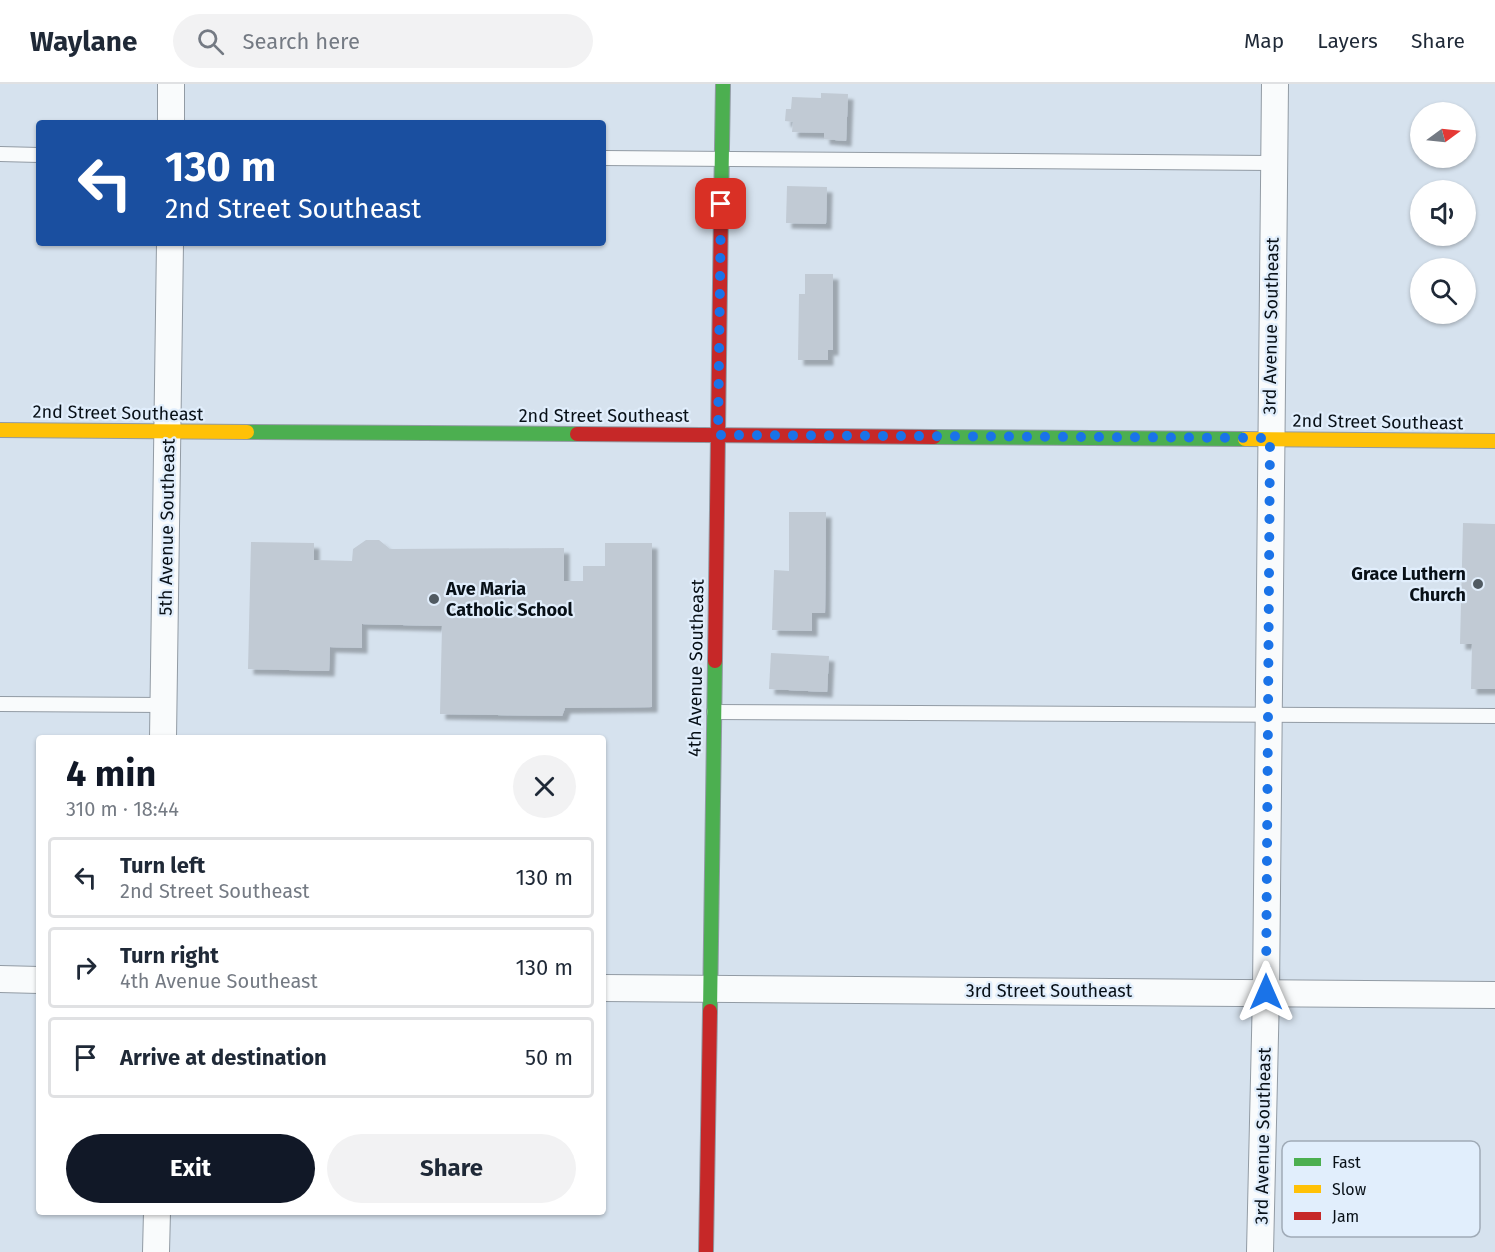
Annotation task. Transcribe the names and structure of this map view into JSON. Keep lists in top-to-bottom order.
{
  "streets": {
    "street": [
      "3rd Avenue Southeast",
      "2nd Street Southeast",
      "5th Avenue Southeast",
      "4th Avenue Southeast",
      "3rd Street Southeast"
    ]
  },
  "crossings": [
    ["3rd Avenue Southeast", "2nd Street Southeast"],
    ["3rd Avenue Southeast", "3rd Street Southeast"],
    ["2nd Street Southeast", "5th Avenue Southeast"],
    ["2nd Street Southeast", "4th Avenue Southeast"],
    ["4th Avenue Southeast", "3rd Street Southeast"]
  ],
  "places": ["Grace Luthern Church", "Ave Maria Catholic School"],
  "legend": ["Fast", "Slow", "Jam"],
  "north": "right",
  "page": {
    "header": "Waylane",
    "search": "Search here",
    "nav": ["Map", "Layers", "Share"],
    "turn": ["130 m", "2nd Street Southeast"],
    "heading": ["4 min", "310 m · 18:44"],
    "list": [
      {
        "name": "Turn left",
        "note": "2nd Street Southeast",
        "value": "130 m"
      },
      {
        "name": "Turn right",
        "note": "4th Avenue Southeast",
        "value": "130 m"
      },
      {
        "name": "Arrive at destination",
        "value": "50 m"
      }
    ],
    "buttons": ["Exit", "Share"]
  }
}
